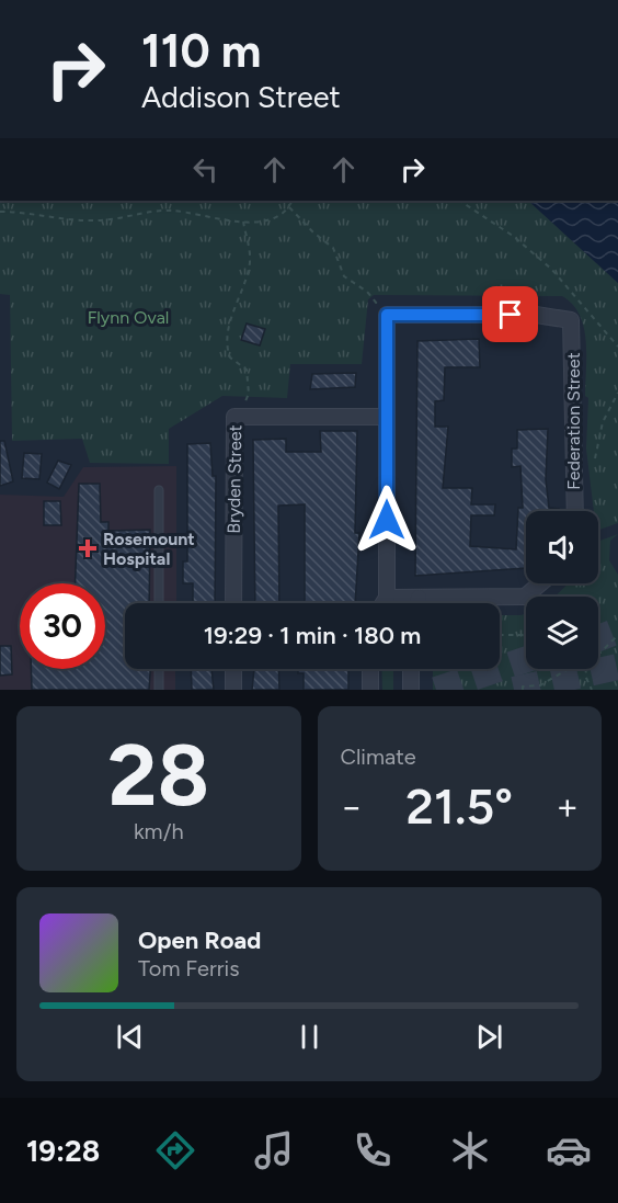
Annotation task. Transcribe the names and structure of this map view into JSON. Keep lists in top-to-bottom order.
{
  "streets": {
    "street": ["Federation Street", "Bryden Street"]
  },
  "parks": ["Flynn Oval"],
  "places": {
    "health": ["Rosemount Hospital"]
  },
  "page": {
    "turn": ["110 m", "Addison Street"],
    "limit": "30",
    "trip": "19:29 · 1 min · 180 m",
    "tile": [
      ["28", "km/h"],
      "Climate"
    ],
    "heat": ["−", "21.5°", "+"],
    "song": ["Open Road", "Tom Ferris"],
    "tabs": "19:28"
  }
}
